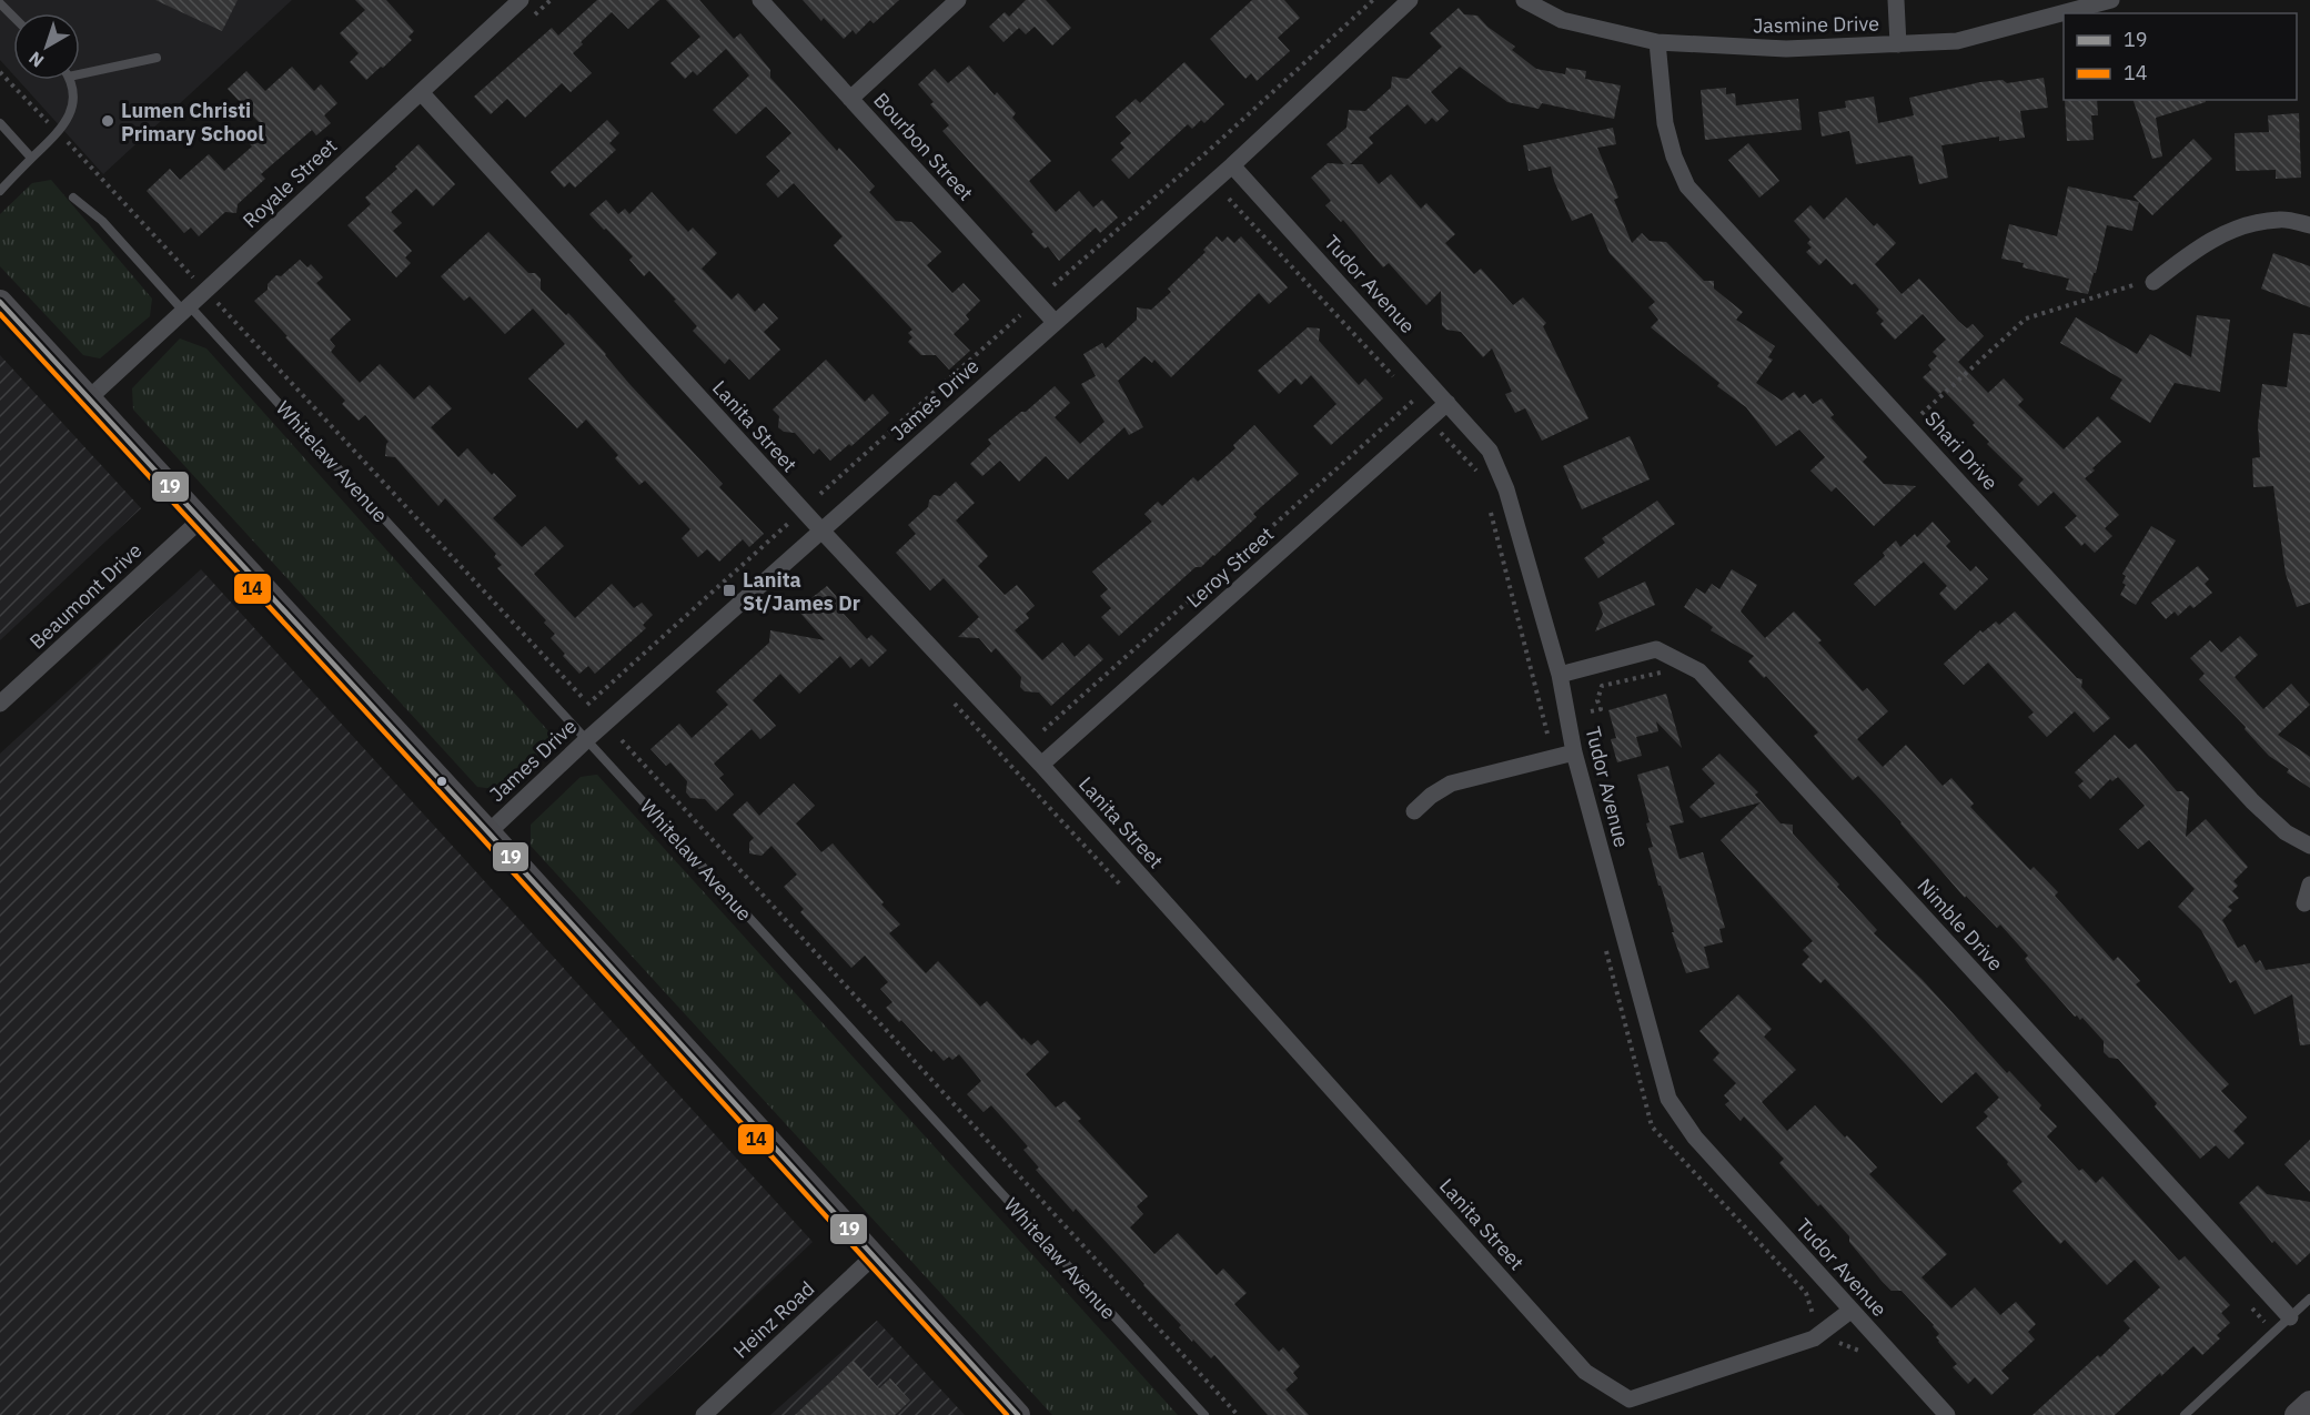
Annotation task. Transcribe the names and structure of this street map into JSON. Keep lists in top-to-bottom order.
{
  "streets": {
    "street": [
      "Jasmine Drive",
      "Bourbon Street",
      "Royale Street",
      "Tudor Avenue",
      "James Drive",
      "Lanita Street",
      "Shari Drive",
      "Leroy Street",
      "Beaumont Drive",
      "Nimble Drive",
      "Heinz Road"
    ],
    "lane": ["Whitelaw Avenue"]
  },
  "crossings": [
    ["Jasmine Drive", "Shari Drive"],
    ["Bourbon Street", "James Drive"],
    ["Royale Street", "Lanita Street"],
    ["Royale Street", "Whitelaw Avenue"],
    ["Tudor Avenue", "James Drive"],
    ["Tudor Avenue", "Lanita Street"],
    ["Tudor Avenue", "Leroy Street"],
    ["Tudor Avenue", "Nimble Drive"],
    ["James Drive", "Lanita Street"],
    ["James Drive", "Whitelaw Avenue"],
    ["Lanita Street", "Leroy Street"]
  ],
  "places": {
    "other": ["Lumen Christi Primary School"],
    "transit": ["Lanita St/James Dr"]
  },
  "lines": ["transit line 19", "transit line 14"],
  "legend": ["19", "14"],
  "north": "bottom left"
}
